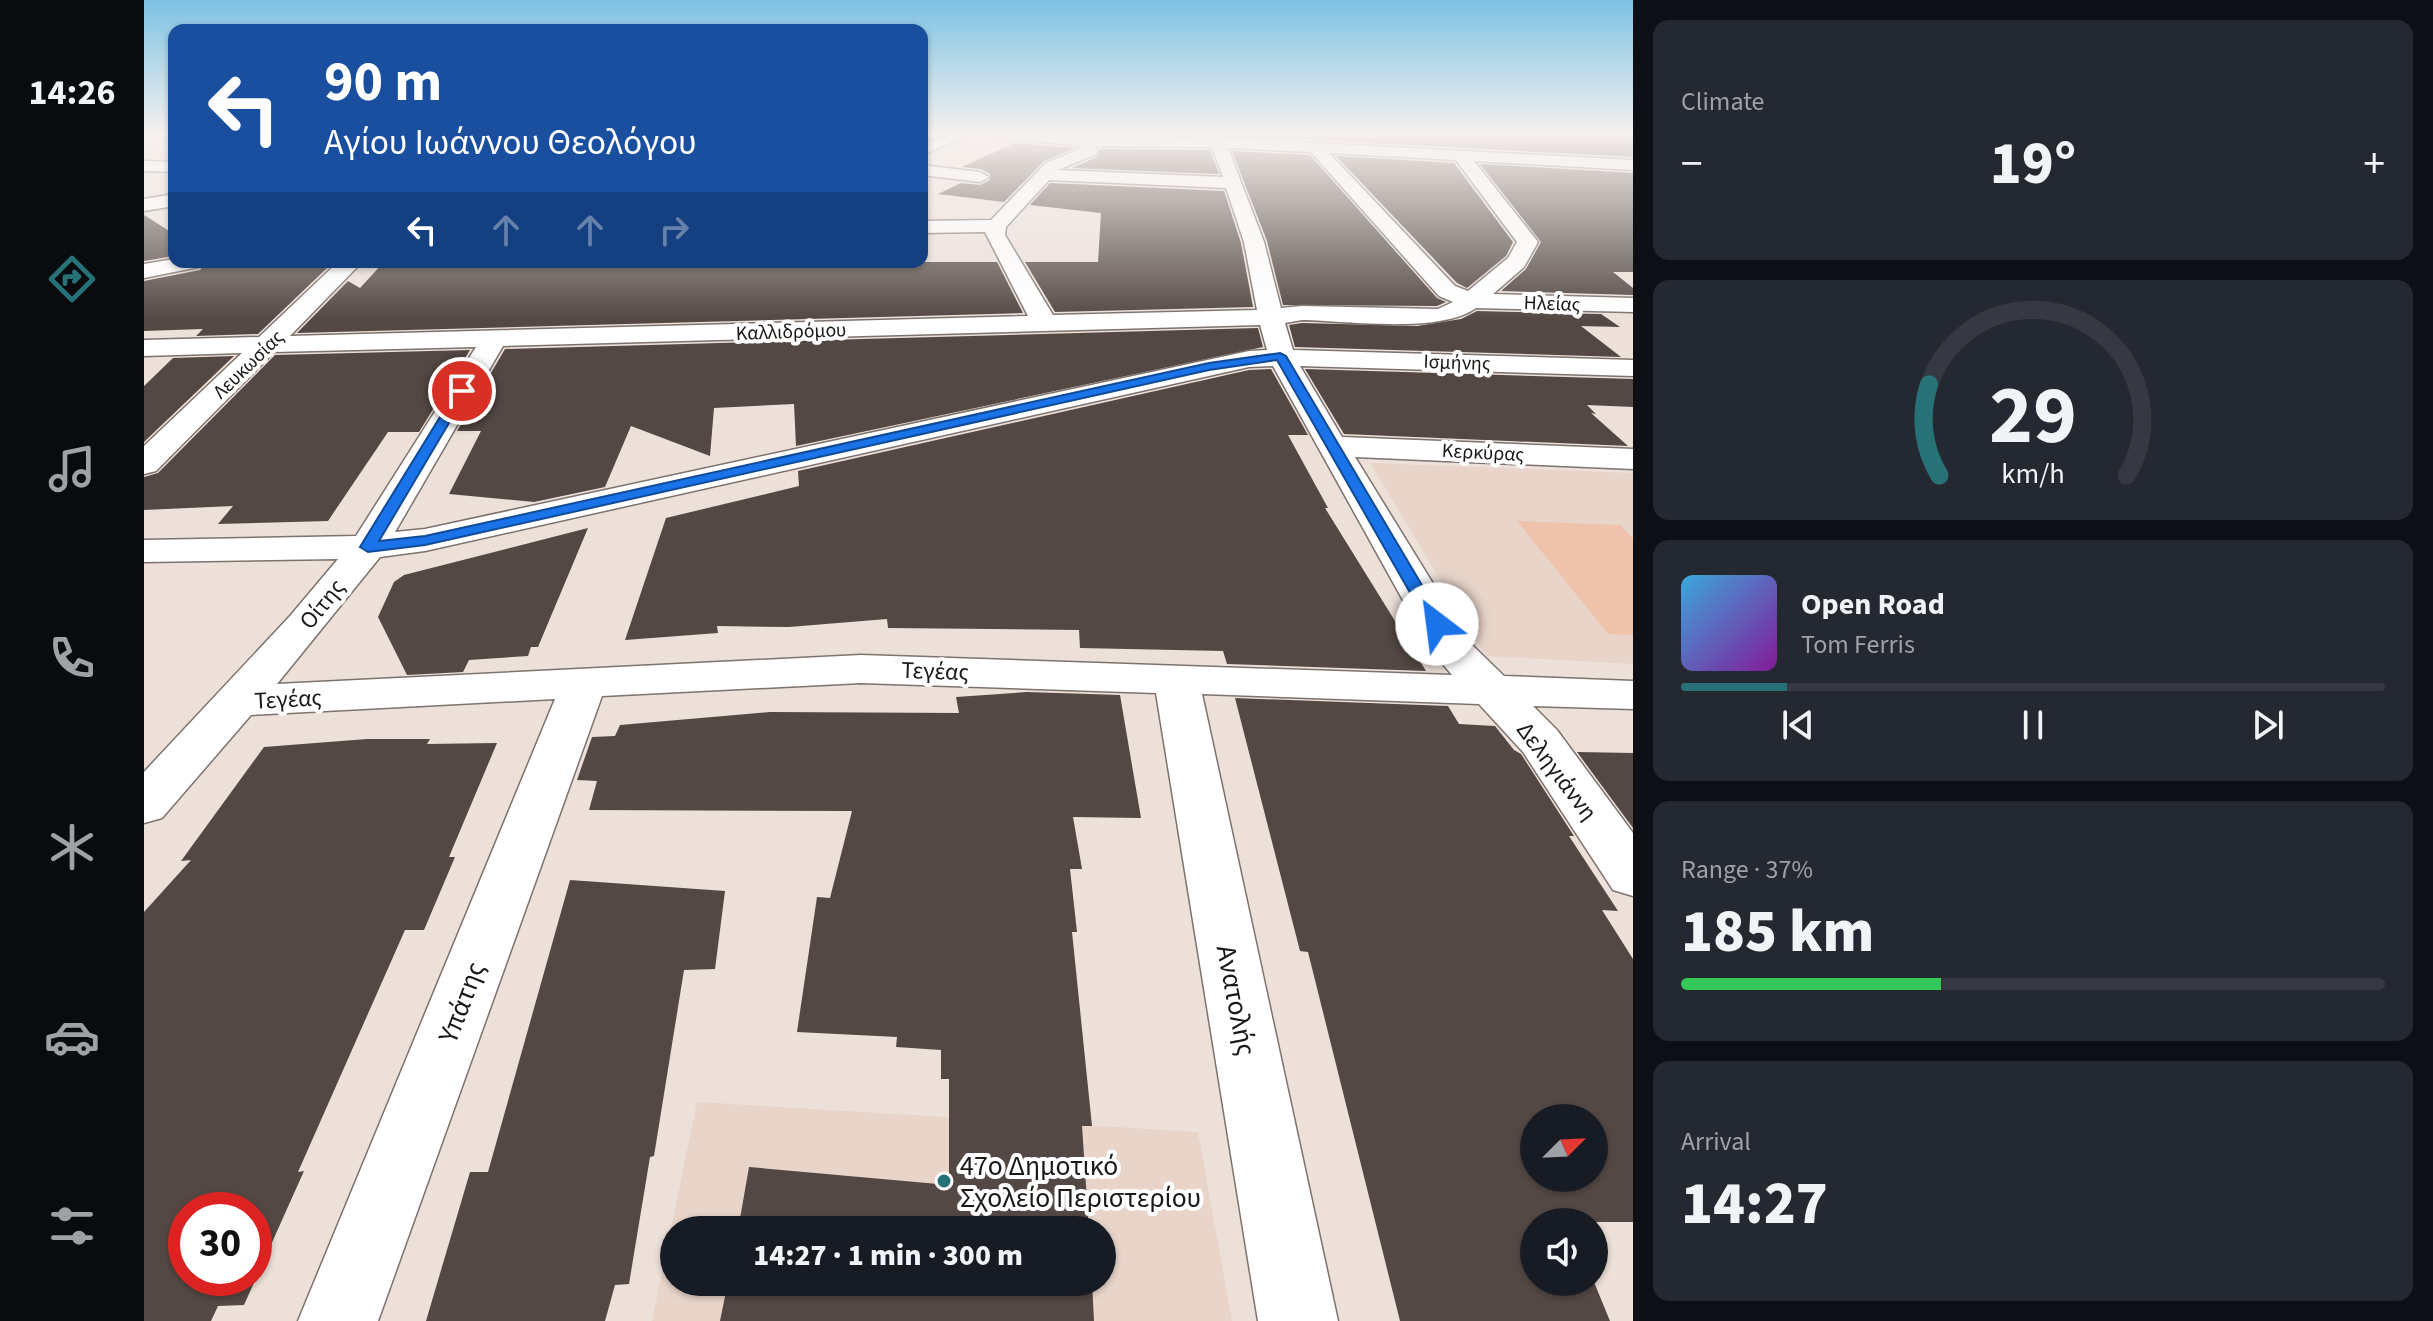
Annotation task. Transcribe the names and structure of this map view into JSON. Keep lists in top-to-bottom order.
{
  "streets": {
    "street": [
      "Ηλείας",
      "Καλλιδρόμου",
      "Ισμήνης",
      "Λευκωσίας",
      "Κερκύρας",
      "Οίτης",
      "Τεγέας",
      "Δεληγιάννη",
      "Ανατολής",
      "Υπάτης"
    ]
  },
  "crossings": [
    ["Ηλείας", "Καλλιδρόμου"],
    ["Καλλιδρόμου", "Λευκωσίας"],
    ["Καλλιδρόμου", "Οίτης"],
    ["Καλλιδρόμου", "Δεληγιάννη"],
    ["Ισμήνης", "Οίτης"],
    ["Ισμήνης", "Δεληγιάννη"],
    ["Κερκύρας", "Δεληγιάννη"],
    ["Οίτης", "Τεγέας"],
    ["Τεγέας", "Δεληγιάννη"],
    ["Τεγέας", "Ανατολής"],
    ["Τεγέας", "Υπάτης"]
  ],
  "places": ["47ο Δημοτικό Σχολείο Περιστερίου"],
  "north": "top right",
  "page": {
    "tabs": "14:26",
    "tile": [
      "Climate",
      ["Range · 37%", "185 km"],
      ["Arrival", "14:27"]
    ],
    "turn": ["90 m", "Αγίου Ιωάννου Θεολόγου"],
    "heat": ["−", "19°", "+"],
    "song": ["Open Road", "Tom Ferris"],
    "limit": "30",
    "trip": "14:27 · 1 min · 300 m",
    "gauge": ["29", "km/h"]
  }
}
